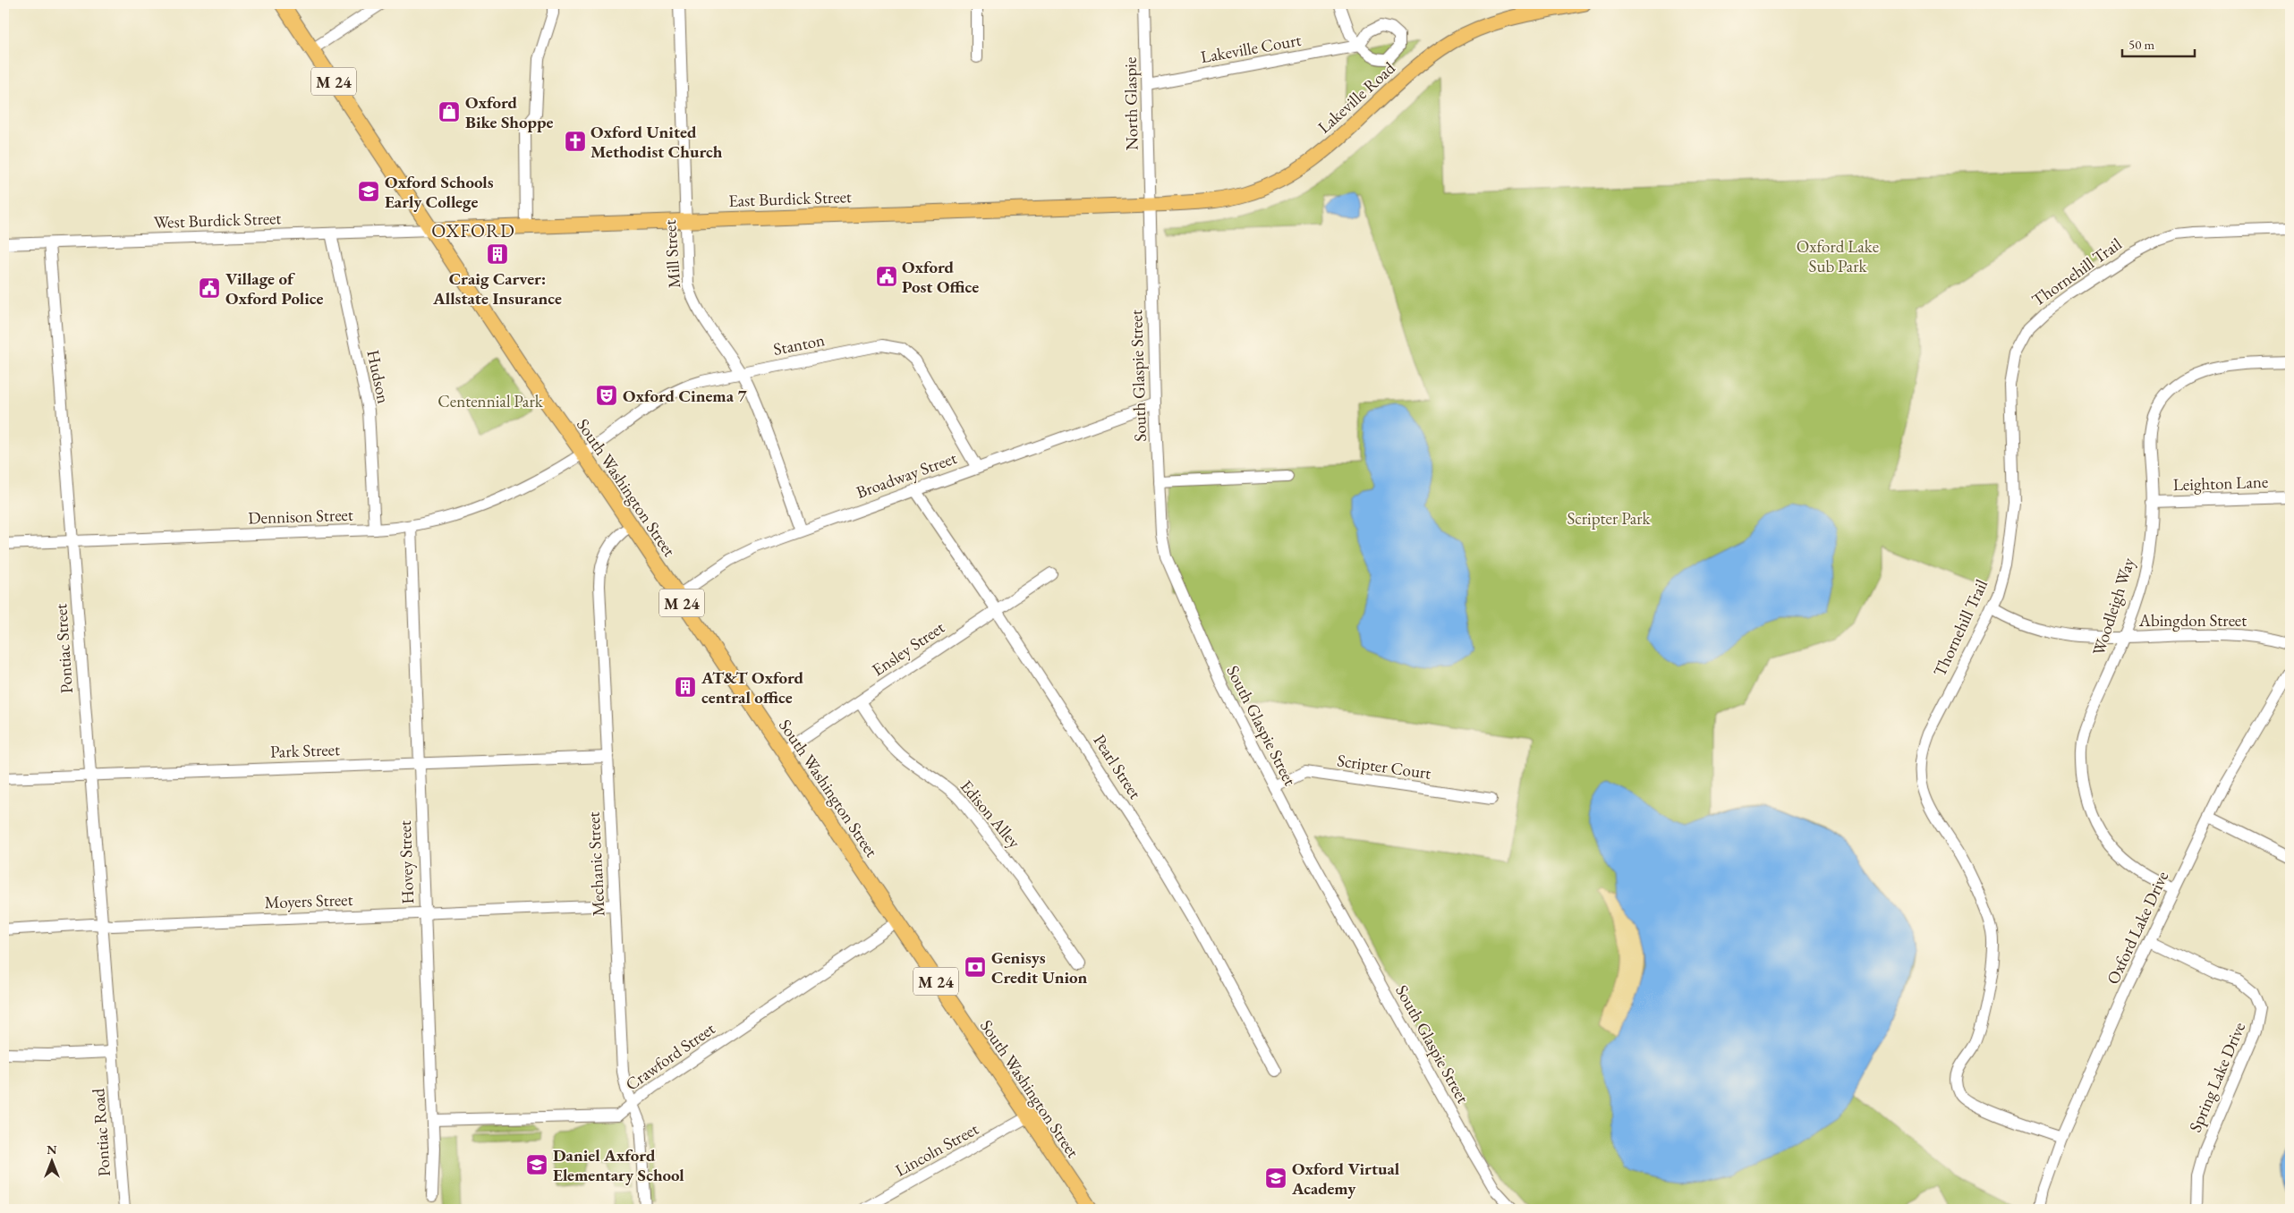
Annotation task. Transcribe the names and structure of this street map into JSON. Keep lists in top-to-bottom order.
{
  "streets": {
    "main road": [
      "M 24",
      "Lakeville Road",
      "East Burdick Street",
      "South Washington Street"
    ],
    "street": [
      "Lakeville Court",
      "North Glaspie",
      "West Burdick Street",
      "Mill Street",
      "Thornehill Trail",
      "Stanton",
      "South Glaspie Street",
      "Hudson",
      "Broadway Street",
      "Leighton Lane",
      "Dennison Street",
      "Woodleigh Way",
      "Abingdon Street",
      "Pontiac Street",
      "Ensley Street",
      "Park Street",
      "Pearl Street",
      "Scripter Court",
      "Edison Alley",
      "Hovey Street",
      "Mechanic Street",
      "Moyers Street",
      "Oxford Lake Drive",
      "Crawford Street",
      "Spring Lake Drive",
      "Pontiac Road",
      "Lincoln Street"
    ]
  },
  "crossings": [
    ["Lakeville Court", "North Glaspie"],
    ["M 24", "East Burdick Street"],
    ["M 24", "West Burdick Street"],
    ["M 24", "South Washington Street"],
    ["Lakeville Road", "North Glaspie"],
    ["Lakeville Road", "East Burdick Street"],
    ["Lakeville Road", "South Glaspie Street"],
    ["North Glaspie", "East Burdick Street"],
    ["North Glaspie", "South Glaspie Street"],
    ["East Burdick Street", "West Burdick Street"],
    ["East Burdick Street", "Mill Street"],
    ["East Burdick Street", "South Glaspie Street"],
    ["East Burdick Street", "South Washington Street"],
    ["West Burdick Street", "Hudson"],
    ["West Burdick Street", "South Washington Street"],
    ["West Burdick Street", "Pontiac Street"],
    ["Mill Street", "Stanton"],
    ["Mill Street", "Broadway Street"],
    ["Thornehill Trail", "Abingdon Street"],
    ["Thornehill Trail", "Oxford Lake Drive"],
    ["Stanton", "Broadway Street"],
    ["Stanton", "South Washington Street"],
    ["Stanton", "Dennison Street"],
    ["South Glaspie Street", "Broadway Street"],
    ["South Glaspie Street", "Scripter Court"],
    ["Hudson", "Dennison Street"],
    ["Broadway Street", "South Washington Street"],
    ["Broadway Street", "Pearl Street"],
    ["Leighton Lane", "Woodleigh Way"],
    ["South Washington Street", "Dennison Street"],
    ["South Washington Street", "Ensley Street"],
    ["South Washington Street", "Mechanic Street"],
    ["South Washington Street", "Crawford Street"],
    ["South Washington Street", "Lincoln Street"],
    ["Dennison Street", "Pontiac Street"],
    ["Dennison Street", "Hovey Street"],
    ["Woodleigh Way", "Abingdon Street"],
    ["Woodleigh Way", "Oxford Lake Drive"],
    ["Pontiac Street", "Park Street"],
    ["Pontiac Street", "Moyers Street"],
    ["Pontiac Street", "Pontiac Road"],
    ["Ensley Street", "Pearl Street"],
    ["Ensley Street", "Edison Alley"],
    ["Park Street", "Hovey Street"],
    ["Park Street", "Mechanic Street"],
    ["Hovey Street", "Moyers Street"],
    ["Hovey Street", "Crawford Street"],
    ["Mechanic Street", "Moyers Street"],
    ["Mechanic Street", "Crawford Street"],
    ["Oxford Lake Drive", "Spring Lake Drive"]
  ],
  "districts": ["OXFORD"],
  "parks": ["Oxford Lake Sub Park", "Centennial Park", "Scripter Park"],
  "places": {
    "shop": ["Oxford Bike Shoppe"],
    "church": ["Oxford United Methodist Church"],
    "school or university": ["Oxford Schools Early College", "Daniel Axford Elementary School", "Oxford Virtual Academy"],
    "building": ["Craig Carver: Allstate Insurance", "AT&T Oxford central office"],
    "public building": ["Oxford Post Office", "Village of Oxford Police"],
    "theatre": ["Oxford Cinema 7"],
    "bank": ["Genisys Credit Union"]
  },
  "scale_bar": "50 m",
  "north": "top"
}
